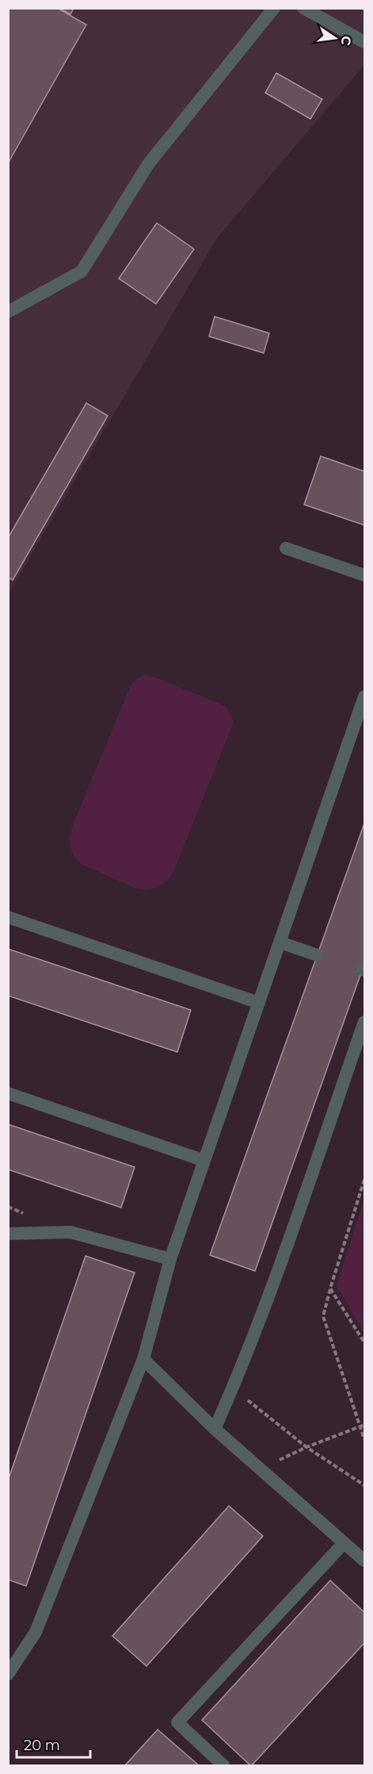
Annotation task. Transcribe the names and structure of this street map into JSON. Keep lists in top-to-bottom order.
{
  "scale_bar": "20 m",
  "north": "right"
}
